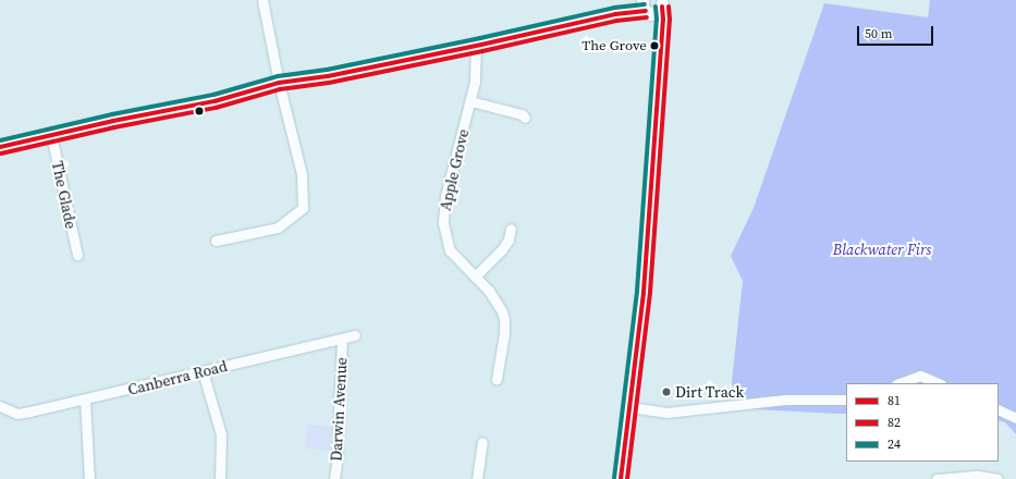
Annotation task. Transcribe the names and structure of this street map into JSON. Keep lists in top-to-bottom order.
{
  "streets": {
    "street": [
      "Apple Grove",
      "The Glade",
      "Canberra Road",
      "Darwin Avenue"
    ]
  },
  "crossings": [
    ["Canberra Road", "Darwin Avenue"]
  ],
  "parks": ["Blackwater Firs"],
  "places": ["The Grove", "Dirt Track"],
  "lines": ["transit line 24", "transit line 81", "transit line 82"],
  "legend": ["81", "82", "24"],
  "scale_bar": "50 m"
}
